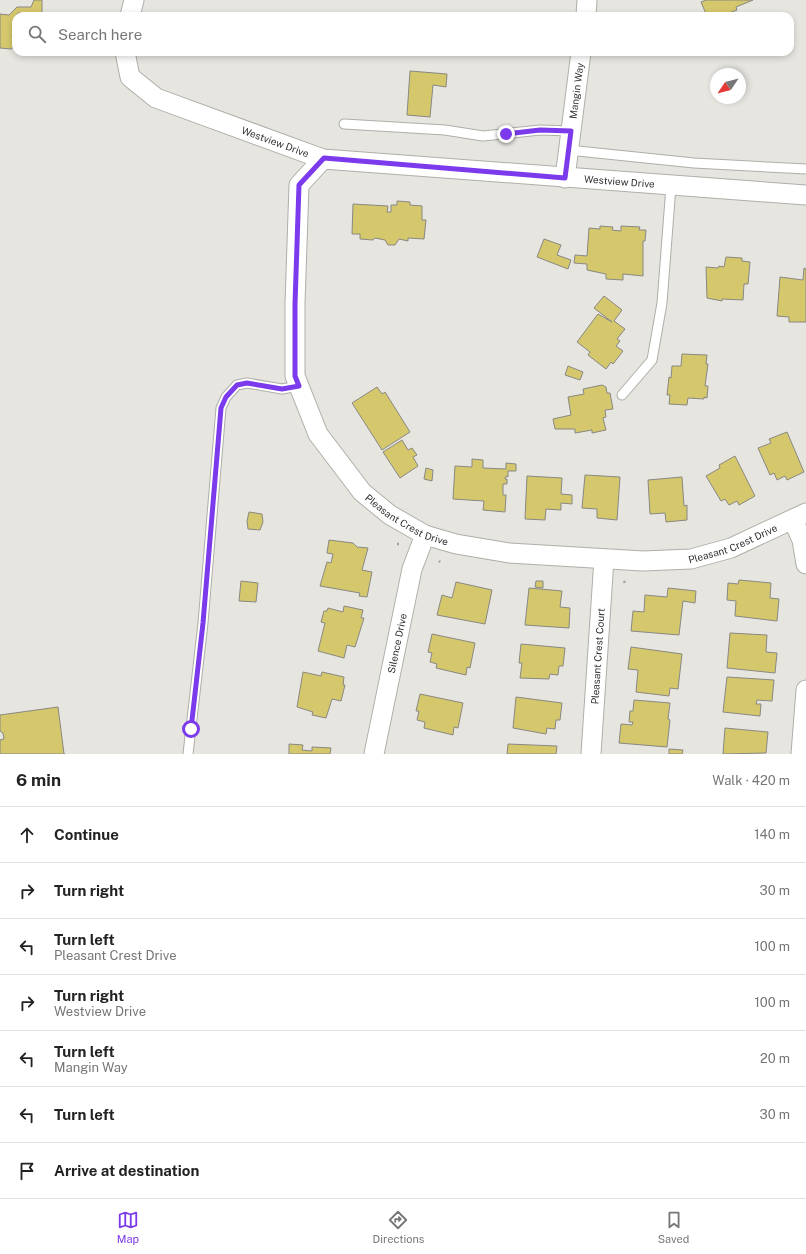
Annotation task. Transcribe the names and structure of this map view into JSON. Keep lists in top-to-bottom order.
{
  "streets": {
    "street": [
      "Mangin Way",
      "Westview Drive",
      "Pleasant Crest Drive",
      "Silence Drive",
      "Pleasant Crest Court"
    ]
  },
  "crossings": [
    ["Mangin Way", "Westview Drive"],
    ["Westview Drive", "Pleasant Crest Drive"],
    ["Pleasant Crest Drive", "Silence Drive"],
    ["Pleasant Crest Drive", "Pleasant Crest Court"]
  ],
  "north": "bottom left",
  "page": {
    "search": "Search here",
    "heading": ["6 min", "Walk · 420 m"],
    "list": [
      ["Continue", "140 m"],
      ["Turn right", "30 m"],
      ["Turn left", "Pleasant Crest Drive", "100 m"],
      ["Turn right", "Westview Drive", "100 m"],
      ["Turn left", "Mangin Way", "20 m"],
      ["Turn left", "30 m"],
      "Arrive at destination"
    ],
    "nav": ["Map", "Directions", "Saved"]
  }
}
